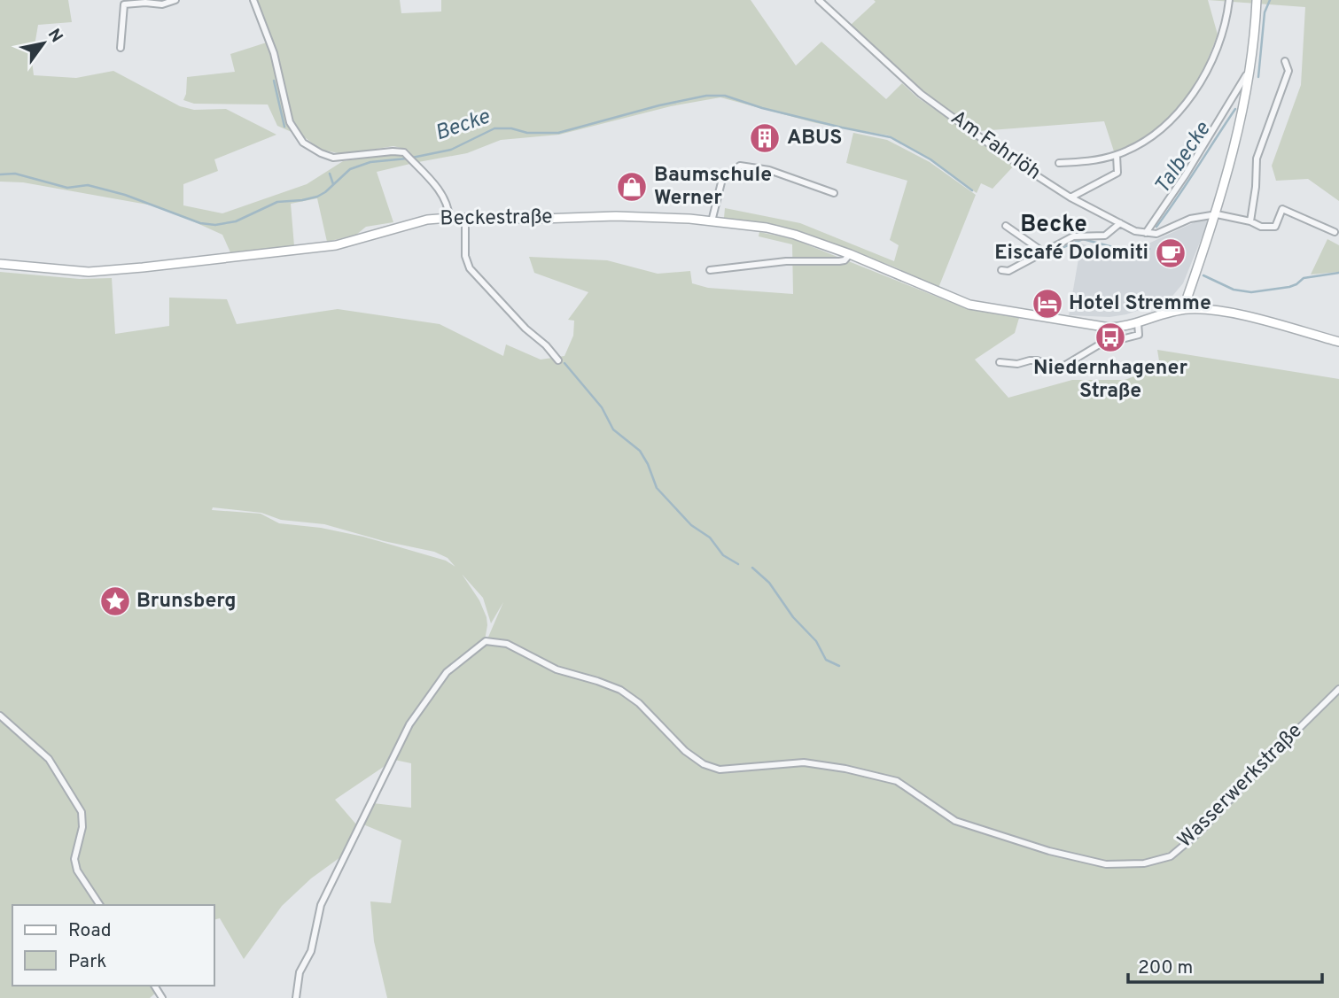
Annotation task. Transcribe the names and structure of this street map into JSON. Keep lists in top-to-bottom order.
{
  "streets": {
    "main road": ["Beckestraße"],
    "street": ["Am Fahrlöh", "Wasserwerkstraße"]
  },
  "districts": ["Becke"],
  "water": ["Becke", "Talbecke"],
  "places": {
    "building": ["ABUS"],
    "shop": ["Baumschule Werner"],
    "cafe": ["Eiscafé Dolomiti"],
    "hotel": ["Hotel Stremme"],
    "bus stop": ["Niedernhagener Straße"],
    "place": ["Brunsberg"]
  },
  "legend": ["Road", "Park"],
  "scale_bar": "200 m",
  "north": "top right"
}
